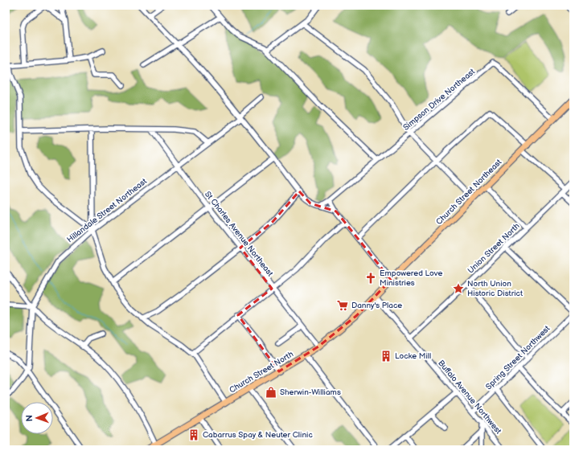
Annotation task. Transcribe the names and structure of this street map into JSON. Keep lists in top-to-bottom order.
{
  "streets": {
    "main road": ["Church Street Northeast", "Church Street North"],
    "street": [
      "Simpson Drive Northeast",
      "Hillandale Street Northeast",
      "St Charles Avenue Northeast",
      "Union Street North",
      "Spring Street Northwest",
      "Buffalo Avenue Northwest"
    ]
  },
  "crossings": [
    ["Simpson Drive Northeast", "Church Street Northeast"],
    ["Church Street Northeast", "Church Street North"],
    ["Church Street Northeast", "Buffalo Avenue Northwest"],
    ["Hillandale Street Northeast", "St Charles Avenue Northeast"],
    ["St Charles Avenue Northeast", "Church Street North"],
    ["Union Street North", "Buffalo Avenue Northwest"],
    ["Spring Street Northwest", "Buffalo Avenue Northwest"],
    ["Church Street North", "Buffalo Avenue Northwest"]
  ],
  "places": {
    "church": ["Empowered Love Ministries"],
    "place": ["North Union Historic District"],
    "supermarket": ["Danny's Place"],
    "building": ["Locke Mill", "Cabarrus Spay & Neuter Clinic"],
    "shop": ["Sherwin-Williams"]
  },
  "north": "left"
}
